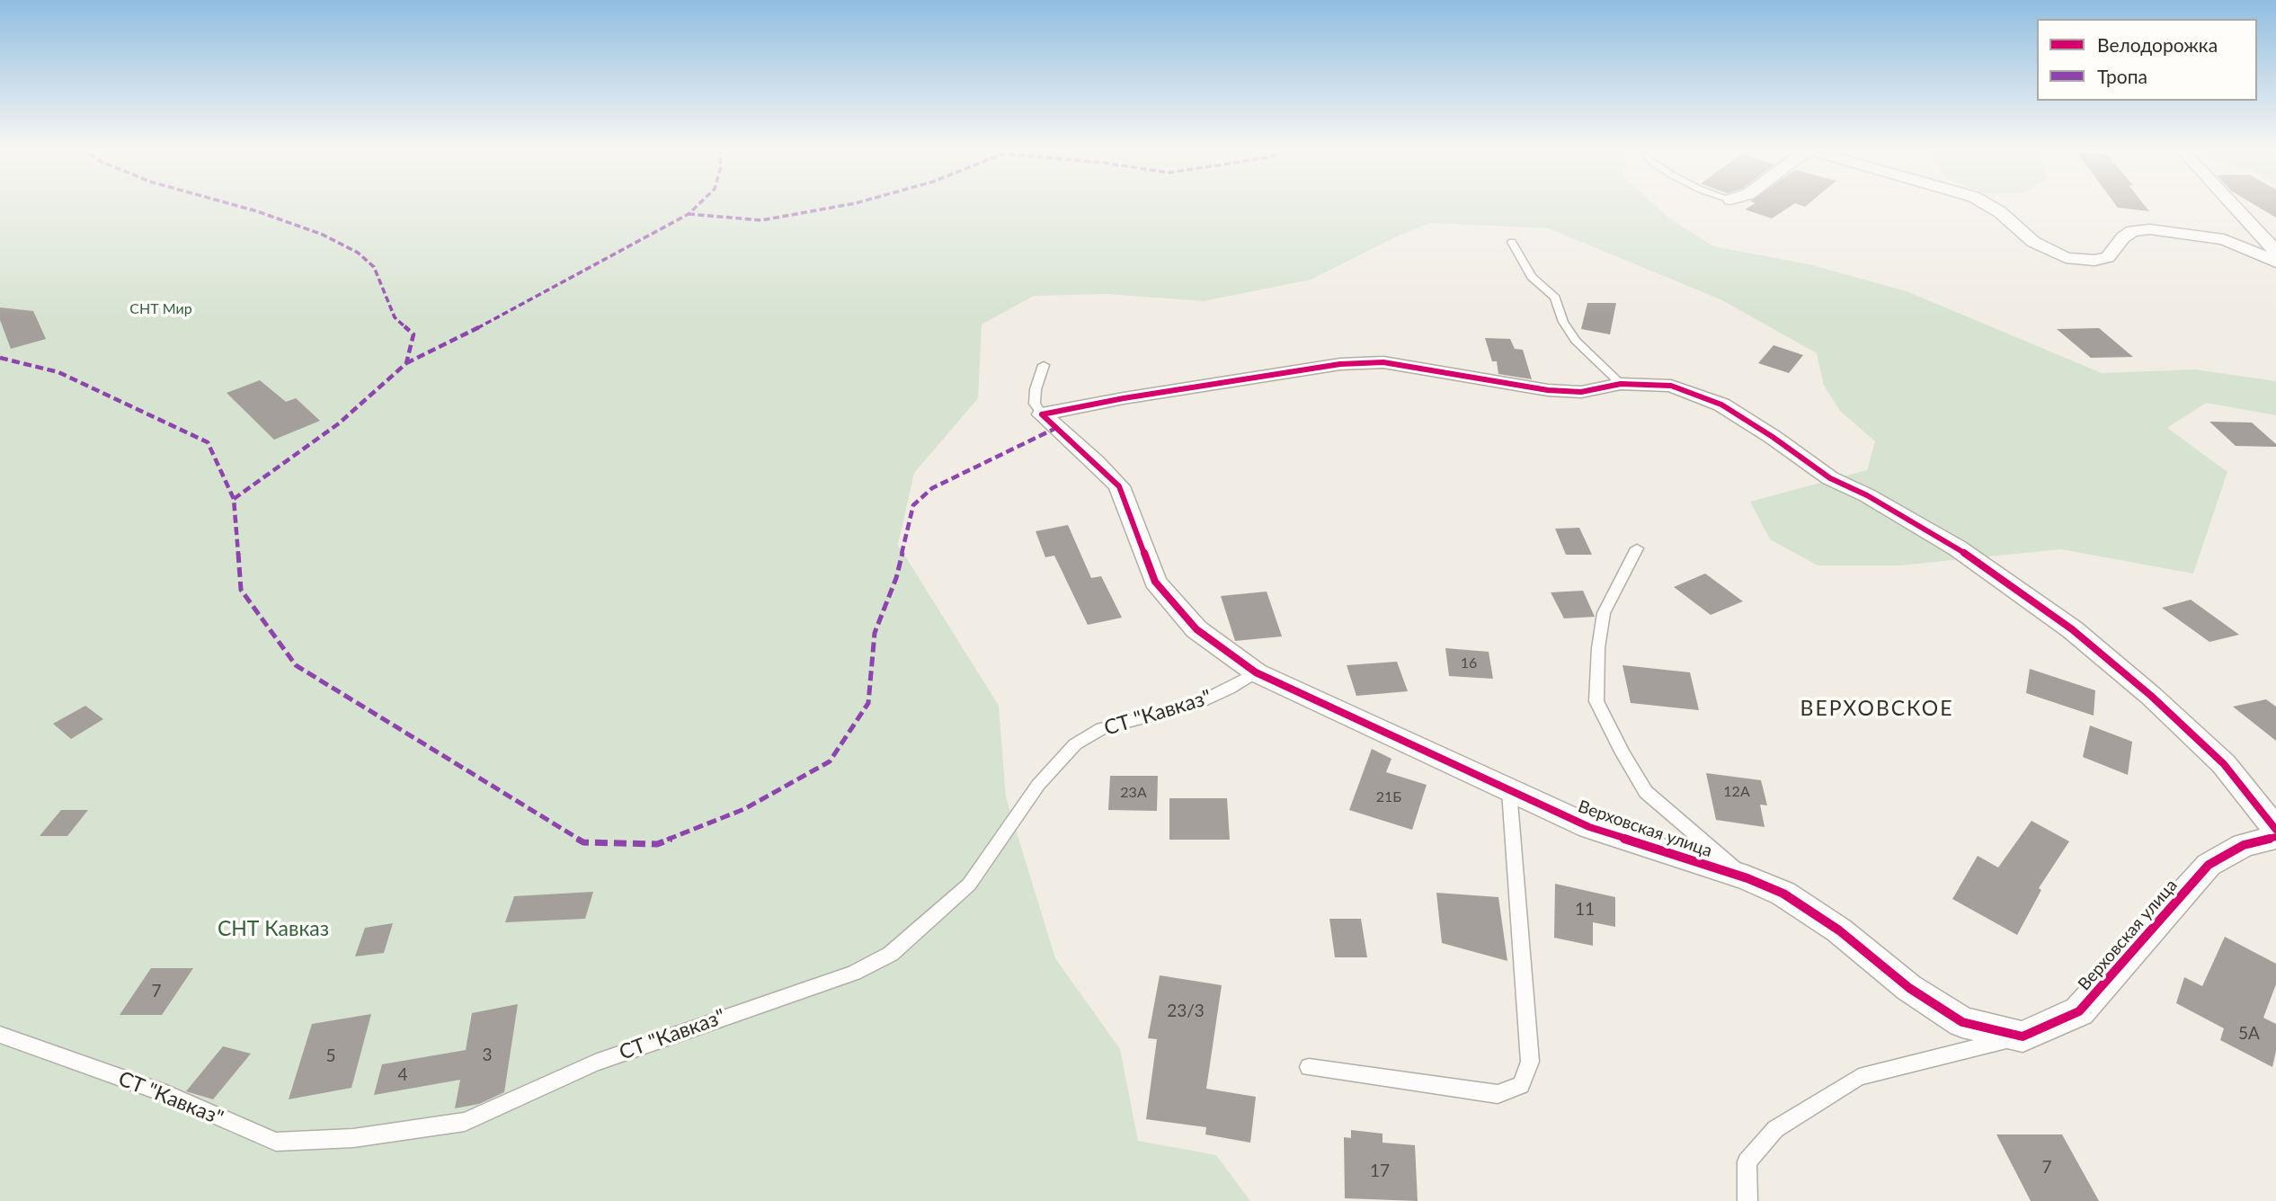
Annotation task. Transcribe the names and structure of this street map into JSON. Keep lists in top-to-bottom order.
{
  "streets": {
    "street": ["Верховская улица"],
    "lane": ["СТ \"Кавказ\""]
  },
  "crossings": [
    ["СТ \"Кавказ\"", "Верховская улица"]
  ],
  "districts": ["ВЕРХОВСКОЕ"],
  "parks": ["СНТ Мир", "СНТ Кавказ"],
  "house_numbers": [
    "16",
    "12А",
    "23А",
    "21Б",
    "11",
    "7",
    "23/3",
    "5А",
    "3",
    "5",
    "4",
    "7",
    "17"
  ],
  "legend": ["Велодорожка", "Тропа"]
}
